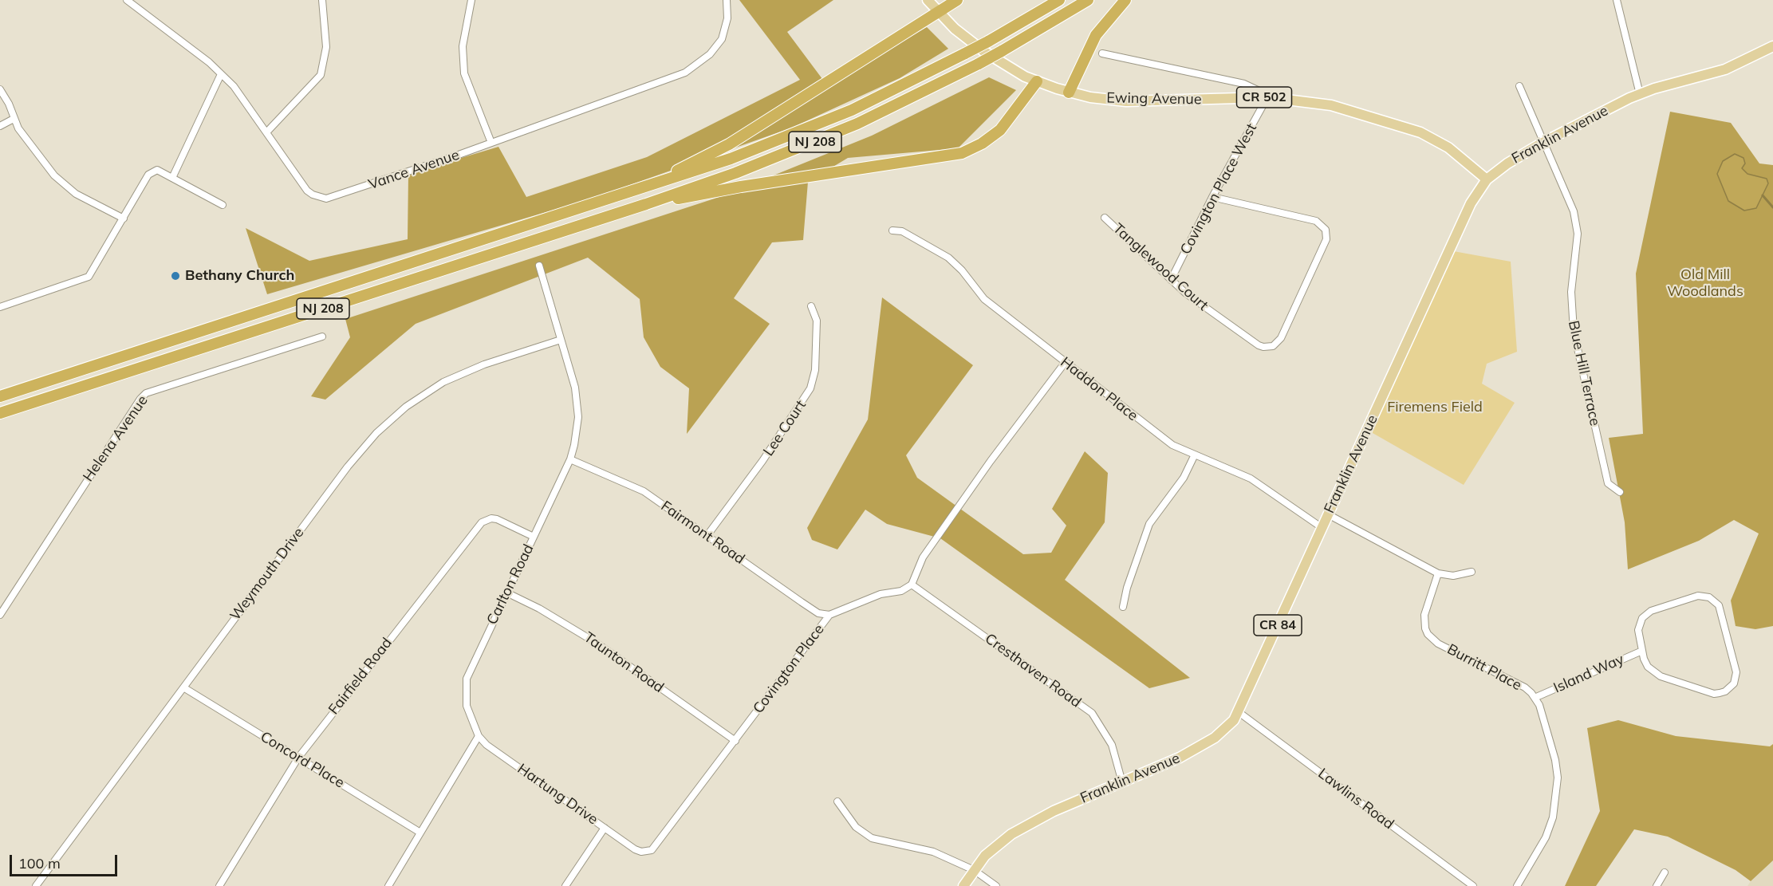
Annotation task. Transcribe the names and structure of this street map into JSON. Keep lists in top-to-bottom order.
{
  "streets": {
    "highway": ["NJ 208"],
    "main road": [
      "CR 502",
      "Ewing Avenue",
      "Franklin Avenue",
      "CR 84"
    ],
    "street": [
      "Vance Avenue",
      "Covington Place West",
      "Tanglewood Court",
      "Blue Hill Terrace",
      "Haddon Place",
      "Lee Court",
      "Helena Avenue",
      "Fairmont Road",
      "Weymouth Drive",
      "Carlton Road",
      "Taunton Road",
      "Burritt Place",
      "Covington Place",
      "Cresthaven Road",
      "Island Way",
      "Fairfield Road",
      "Concord Place",
      "Hartung Drive",
      "Lawlins Road"
    ]
  },
  "crossings": [
    ["Ewing Avenue", "Franklin Avenue"],
    ["Ewing Avenue", "Covington Place West"],
    ["Franklin Avenue", "Blue Hill Terrace"],
    ["Franklin Avenue", "Haddon Place"],
    ["Franklin Avenue", "Cresthaven Road"],
    ["Franklin Avenue", "Lawlins Road"],
    ["Covington Place West", "Tanglewood Court"],
    ["Lee Court", "Fairmont Road"],
    ["Fairmont Road", "Carlton Road"],
    ["Fairmont Road", "Covington Place"],
    ["Weymouth Drive", "Carlton Road"],
    ["Weymouth Drive", "Concord Place"],
    ["Carlton Road", "Taunton Road"],
    ["Carlton Road", "Fairfield Road"],
    ["Carlton Road", "Hartung Drive"],
    ["Taunton Road", "Covington Place"],
    ["Burritt Place", "Island Way"],
    ["Covington Place", "Cresthaven Road"],
    ["Covington Place", "Hartung Drive"],
    ["Fairfield Road", "Concord Place"]
  ],
  "parks": ["Old Mill Woodlands", "Firemens Field"],
  "places": ["Bethany Church"],
  "scale_bar": "100 m"
}
